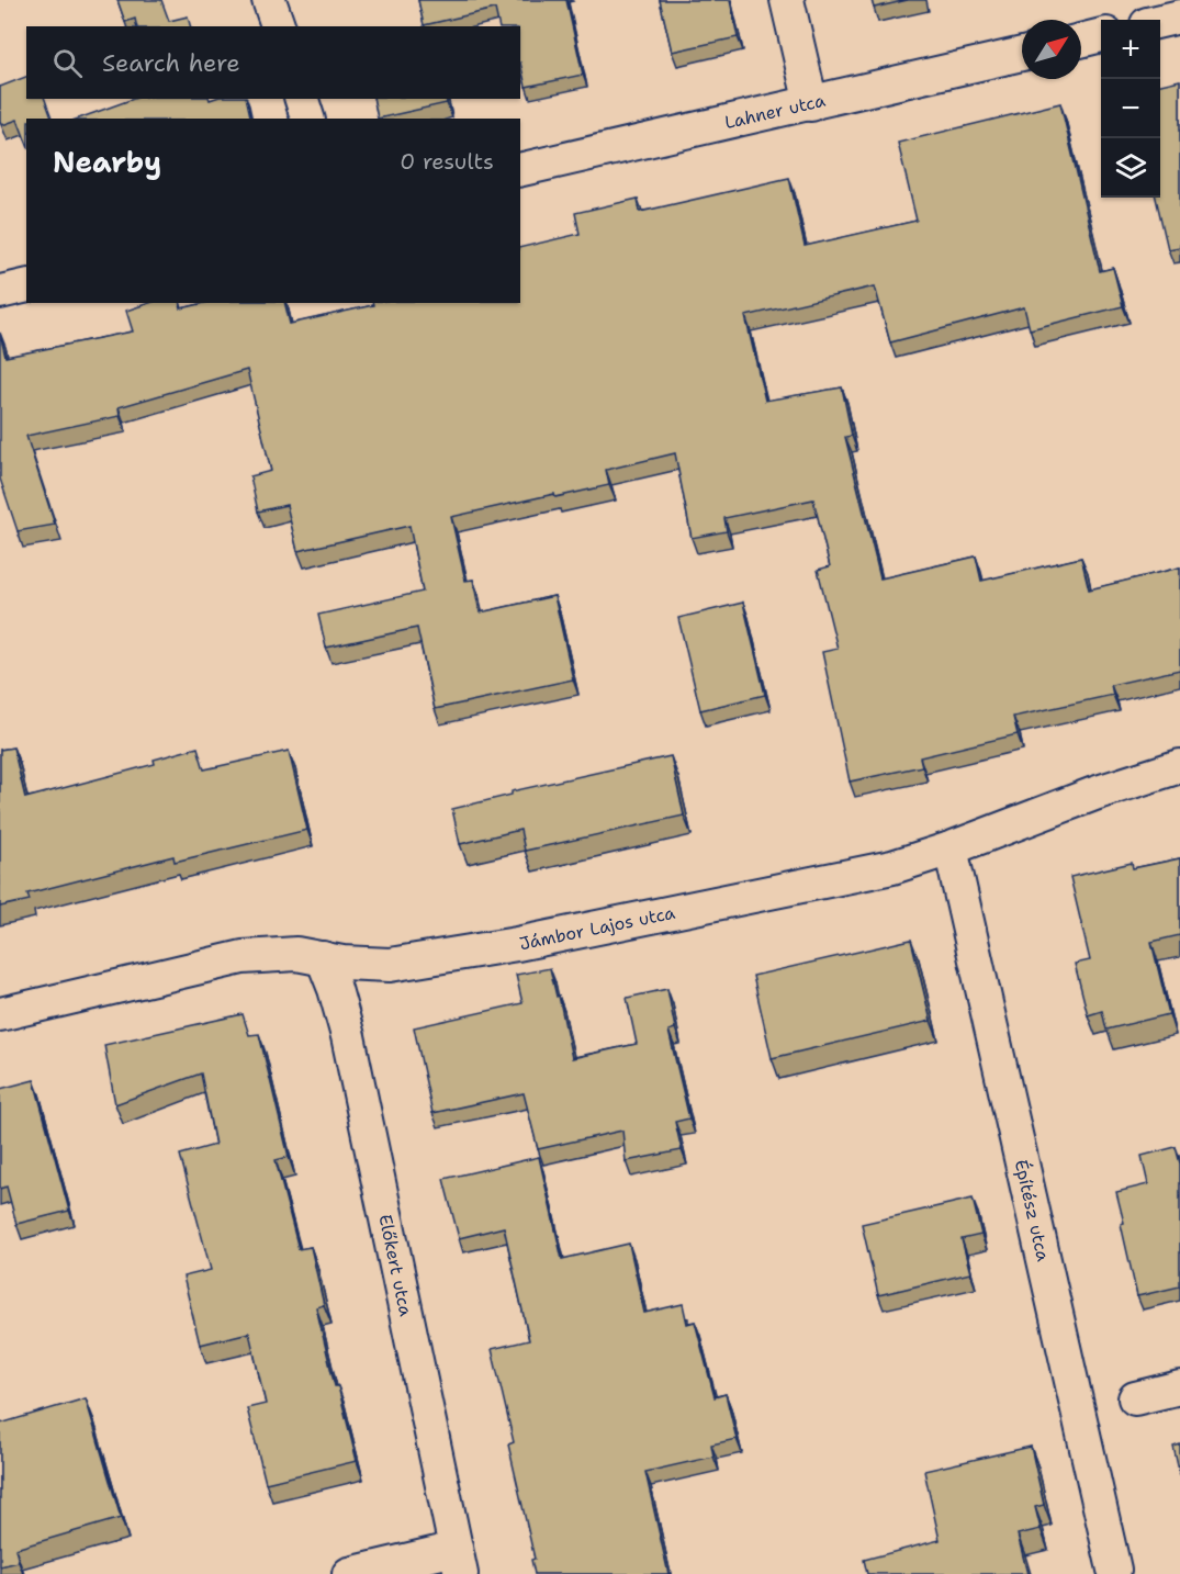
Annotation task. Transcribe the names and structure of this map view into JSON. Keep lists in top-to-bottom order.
{
  "streets": {
    "street": [
      "Lahner utca",
      "Jámbor Lajos utca",
      "Építész utca",
      "Előkert utca"
    ]
  },
  "crossings": [
    ["Jámbor Lajos utca", "Építész utca"],
    ["Jámbor Lajos utca", "Előkert utca"]
  ],
  "north": "top right",
  "page": {
    "map_buttons": ["+", "−"],
    "search": "Search here",
    "heading": ["Nearby", "0 results"]
  }
}
